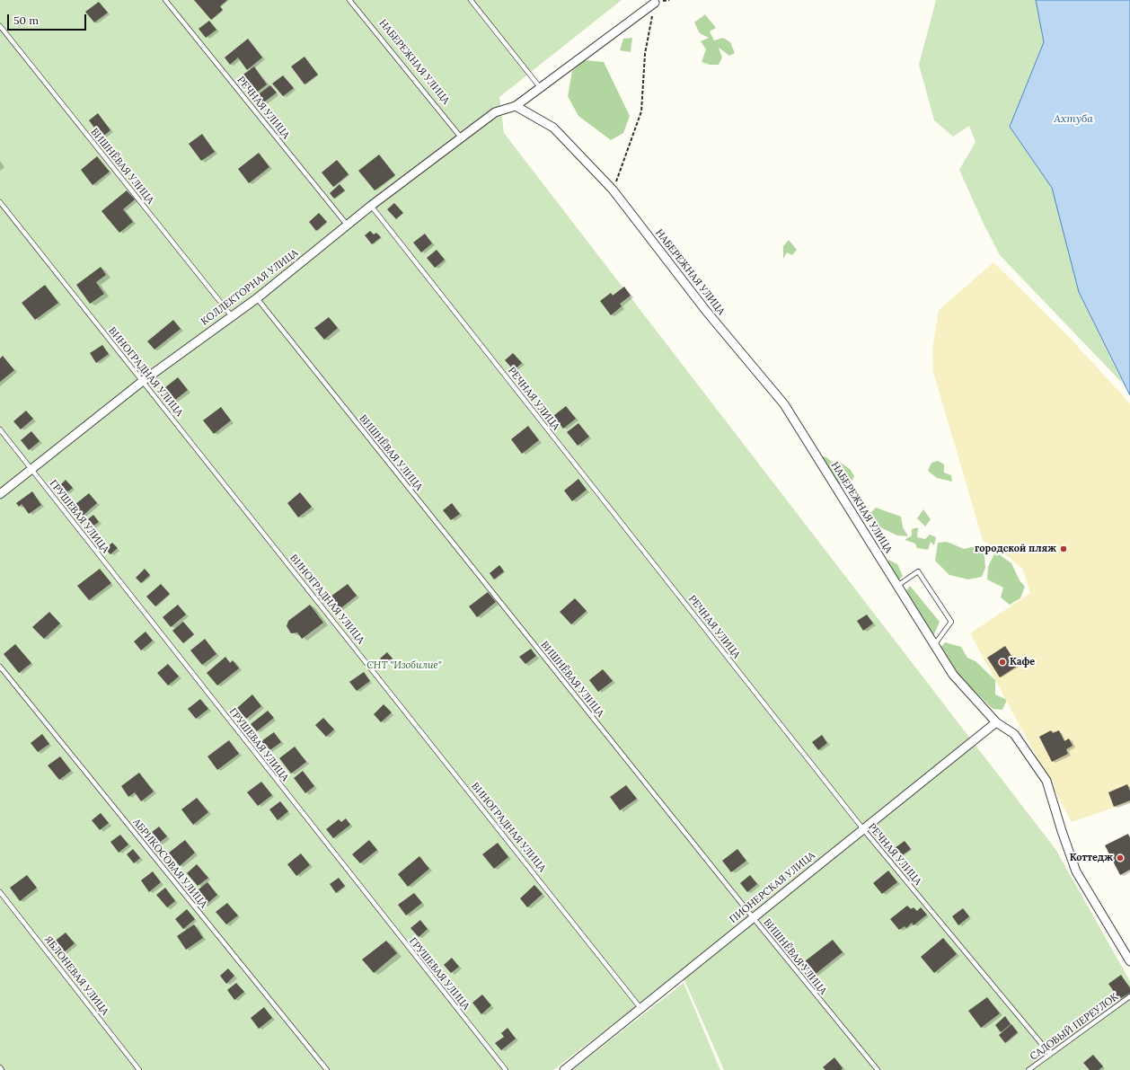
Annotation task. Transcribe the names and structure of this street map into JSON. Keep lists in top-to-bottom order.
{
  "streets": {
    "street": ["НАБЕРЕЖНАЯ УЛИЦА", "КОЛЛЕКТОРНАЯ УЛИЦА", "ПИОНЕРСКАЯ УЛИЦА"],
    "lane": [
      "РЕЧНАЯ УЛИЦА",
      "ВИШНЁВАЯ УЛИЦА",
      "ВИНОГРАДНАЯ УЛИЦА",
      "ГРУШЕВАЯ УЛИЦА",
      "АБРИКОСОВАЯ УЛИЦА",
      "ЯБЛОНЕВАЯ УЛИЦА",
      "САДОВЫЙ ПЕРЕУЛОК"
    ]
  },
  "crossings": [
    ["НАБЕРЕЖНАЯ УЛИЦА", "КОЛЛЕКТОРНАЯ УЛИЦА"],
    ["НАБЕРЕЖНАЯ УЛИЦА", "ПИОНЕРСКАЯ УЛИЦА"],
    ["РЕЧНАЯ УЛИЦА", "КОЛЛЕКТОРНАЯ УЛИЦА"],
    ["РЕЧНАЯ УЛИЦА", "ПИОНЕРСКАЯ УЛИЦА"],
    ["РЕЧНАЯ УЛИЦА", "САДОВЫЙ ПЕРЕУЛОК"],
    ["ВИШНЁВАЯ УЛИЦА", "КОЛЛЕКТОРНАЯ УЛИЦА"],
    ["ВИШНЁВАЯ УЛИЦА", "ПИОНЕРСКАЯ УЛИЦА"],
    ["КОЛЛЕКТОРНАЯ УЛИЦА", "ВИНОГРАДНАЯ УЛИЦА"],
    ["КОЛЛЕКТОРНАЯ УЛИЦА", "ГРУШЕВАЯ УЛИЦА"],
    ["ВИНОГРАДНАЯ УЛИЦА", "ПИОНЕРСКАЯ УЛИЦА"]
  ],
  "water": ["Ахтуба"],
  "parks": ["СНТ \"Изобилие\""],
  "places": ["городской пляж", "Кафе", "Коттедж"],
  "scale_bar": "50 m"
}
